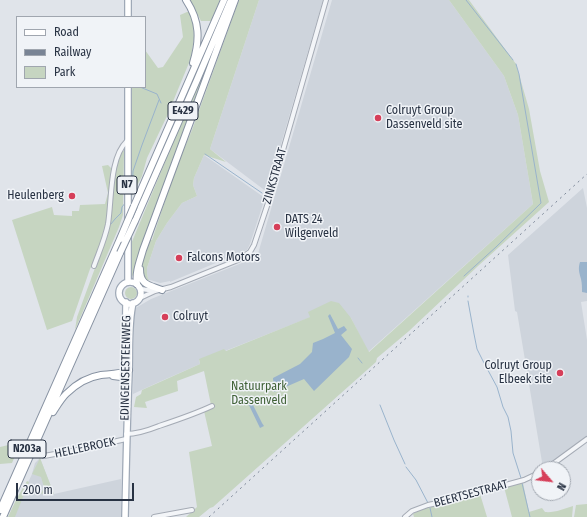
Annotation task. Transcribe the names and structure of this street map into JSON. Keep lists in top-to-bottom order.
{
  "streets": {
    "highway": ["E429", "N203a"],
    "main road": ["N7", "EDINGENSESTEENWEG"],
    "street": ["ZINKSTRAAT", "HELLEBROEK", "BEERTSESTRAAT"]
  },
  "crossings": [
    ["E429", "N203a"],
    ["ZINKSTRAAT", "N7"],
    ["ZINKSTRAAT", "EDINGENSESTEENWEG"],
    ["N7", "EDINGENSESTEENWEG"],
    ["EDINGENSESTEENWEG", "HELLEBROEK"]
  ],
  "parks": ["Natuurpark Dassenveld"],
  "places": [
    "Colruyt Group Dassenveld site",
    "Heulenberg",
    "DATS 24 Wilgenveld",
    "Falcons Motors",
    "Colruyt",
    "Colruyt Group Elbeek site"
  ],
  "legend": ["Road", "Railway", "Park"],
  "scale_bar": "200 m",
  "north": "bottom right"
}
